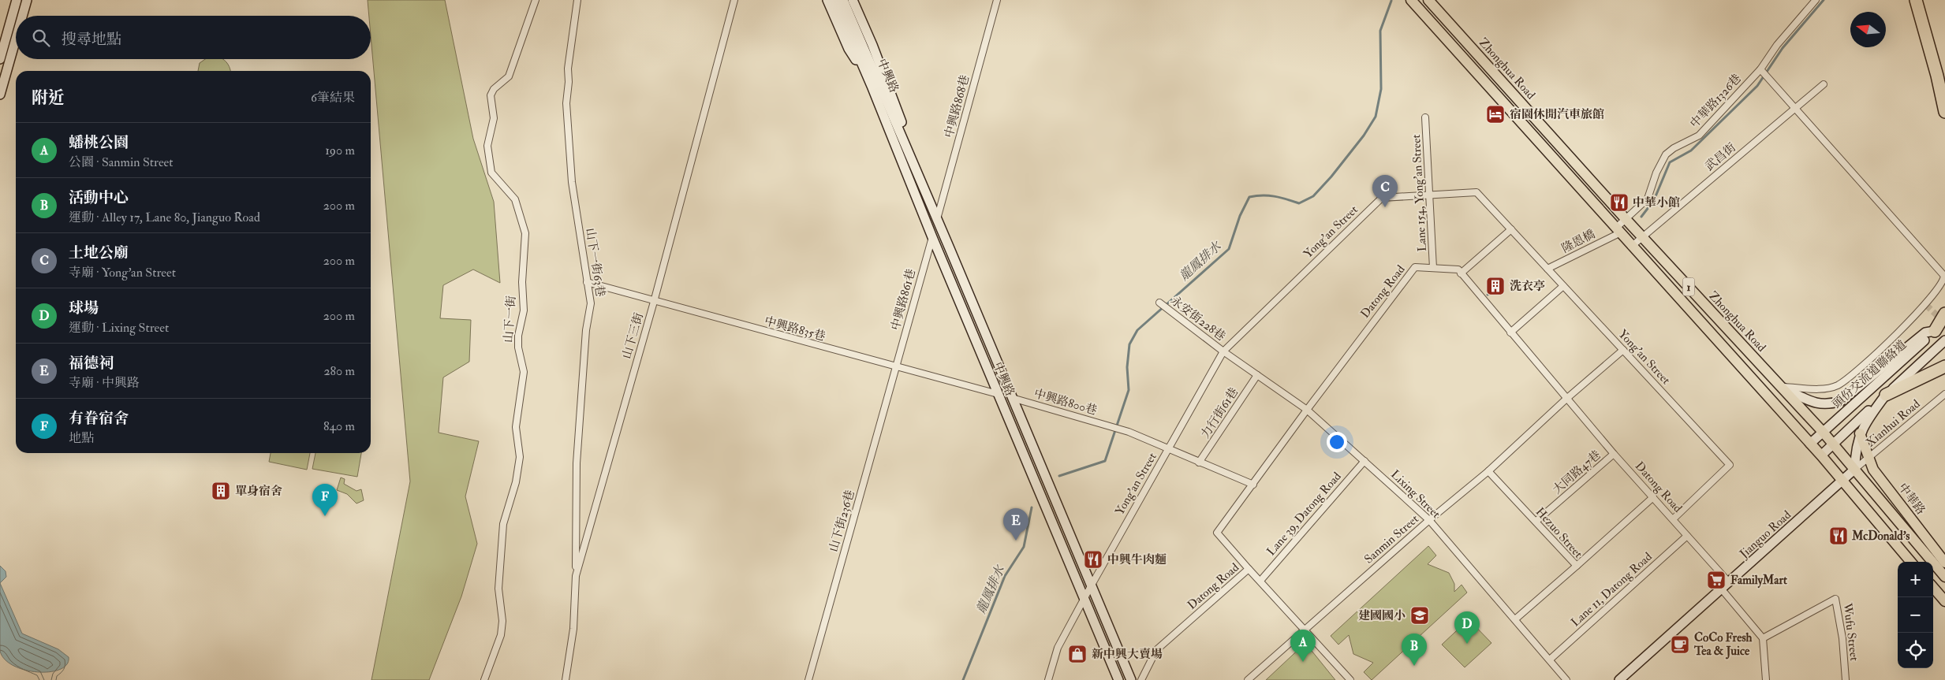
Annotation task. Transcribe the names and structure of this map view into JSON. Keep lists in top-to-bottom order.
{
  "streets": {
    "main road": ["Zhonghua Road", "1", "中華路"],
    "street": [
      "中興路",
      "中華路1326巷",
      "中興路868巷",
      "武昌街",
      "Lane 154, Yong’an Street",
      "Yong’an Street",
      "隆恩橋",
      "山下一街63巷",
      "Datong Road",
      "中興路861巷",
      "永安街228巷",
      "山下一街",
      "中興路835巷",
      "山下三街",
      "頭份交流道聯絡道",
      "中興路800巷",
      "力行街61巷",
      "Xianhui Road",
      "大同路47巷",
      "Lixing Street",
      "Lane 39, Datong Road",
      "山下街236巷",
      "Hezuo Street",
      "Jianguo Road",
      "Sanmin Street",
      "Lane 11, Datong Road",
      "Wufu Street"
    ]
  },
  "crossings": [
    ["Zhonghua Road", "中華路1326巷"],
    ["Zhonghua Road", "武昌街"],
    ["Zhonghua Road", "頭份交流道聯絡道"],
    ["Zhonghua Road", "Xianhui Road"],
    ["Zhonghua Road", "Jianguo Road"],
    ["中興路", "中興路868巷"],
    ["中興路", "Yong’an Street"],
    ["中興路", "中興路861巷"],
    ["中興路", "中興路835巷"],
    ["中興路", "中興路800巷"],
    ["中華路1326巷", "隆恩橋"],
    ["中華路1326巷", "1"],
    ["武昌街", "1"],
    ["Lane 154, Yong’an Street", "Yong’an Street"],
    ["Lane 154, Yong’an Street", "Datong Road"],
    ["Yong’an Street", "隆恩橋"],
    ["Yong’an Street", "Datong Road"],
    ["Yong’an Street", "永安街228巷"],
    ["Yong’an Street", "中興路800巷"],
    ["Yong’an Street", "Lixing Street"],
    ["Yong’an Street", "Sanmin Street"],
    ["隆恩橋", "1"],
    ["山下一街63巷", "中興路835巷"],
    ["山下一街63巷", "山下三街"],
    ["1", "頭份交流道聯絡道"],
    ["1", "Jianguo Road"],
    ["Datong Road", "中興路800巷"],
    ["Datong Road", "大同路47巷"],
    ["Datong Road", "Lixing Street"],
    ["Datong Road", "Jianguo Road"],
    ["Datong Road", "Sanmin Street"],
    ["Datong Road", "Lane 11, Datong Road"],
    ["中興路861巷", "中興路835巷"],
    ["中興路861巷", "山下街236巷"],
    ["永安街228巷", "Lixing Street"],
    ["中興路835巷", "山下三街"],
    ["中興路835巷", "山下街236巷"],
    ["中興路800巷", "力行街61巷"],
    ["力行街61巷", "Lixing Street"],
    ["Xianhui Road", "中華路"],
    ["Xianhui Road", "Jianguo Road"],
    ["大同路47巷", "Hezuo Street"],
    ["Lixing Street", "Lane 39, Datong Road"],
    ["Lixing Street", "Hezuo Street"],
    ["Lixing Street", "Sanmin Street"],
    ["Lixing Street", "Lane 11, Datong Road"],
    ["Hezuo Street", "Sanmin Street"]
  ],
  "water": ["龍鳳排水"],
  "places": {
    "hotel": ["宿園休閒汽車旅館"],
    "restaurant": ["中華小館", "McDonald's", "中興牛肉麵"],
    "building": ["洗衣亭", "單身宿舍"],
    "supermarket": ["FamilyMart"],
    "school or university": ["建國國小"],
    "cafe": ["CoCo Fresh Tea & Juice"],
    "shop": ["新中興大賣場"]
  },
  "north": "left",
  "page": {
    "search": "搜尋地點",
    "heading": ["附近", "6筆結果"],
    "list": [
      {
        "mark": "A",
        "name": "蟠桃公園",
        "note": "公園 · Sanmin Street",
        "value": "190 m"
      },
      {
        "mark": "B",
        "name": "活動中心",
        "note": "運動 · Alley 17, Lane 80, Jianguo Road",
        "value": "200 m"
      },
      {
        "mark": "C",
        "name": "土地公廟",
        "note": "寺廟 · Yong’an Street",
        "value": "200 m"
      },
      {
        "mark": "D",
        "name": "球場",
        "note": "運動 · Lixing Street",
        "value": "200 m"
      },
      {
        "mark": "E",
        "name": "福德祠",
        "note": "寺廟 · 中興路",
        "value": "280 m"
      },
      {
        "mark": "F",
        "name": "有眷宿舍",
        "note": "地點",
        "value": "840 m"
      }
    ],
    "pins": [
      "C",
      "F",
      "E",
      "D",
      "A",
      "B"
    ],
    "map_buttons": ["+", "−"]
  }
}
